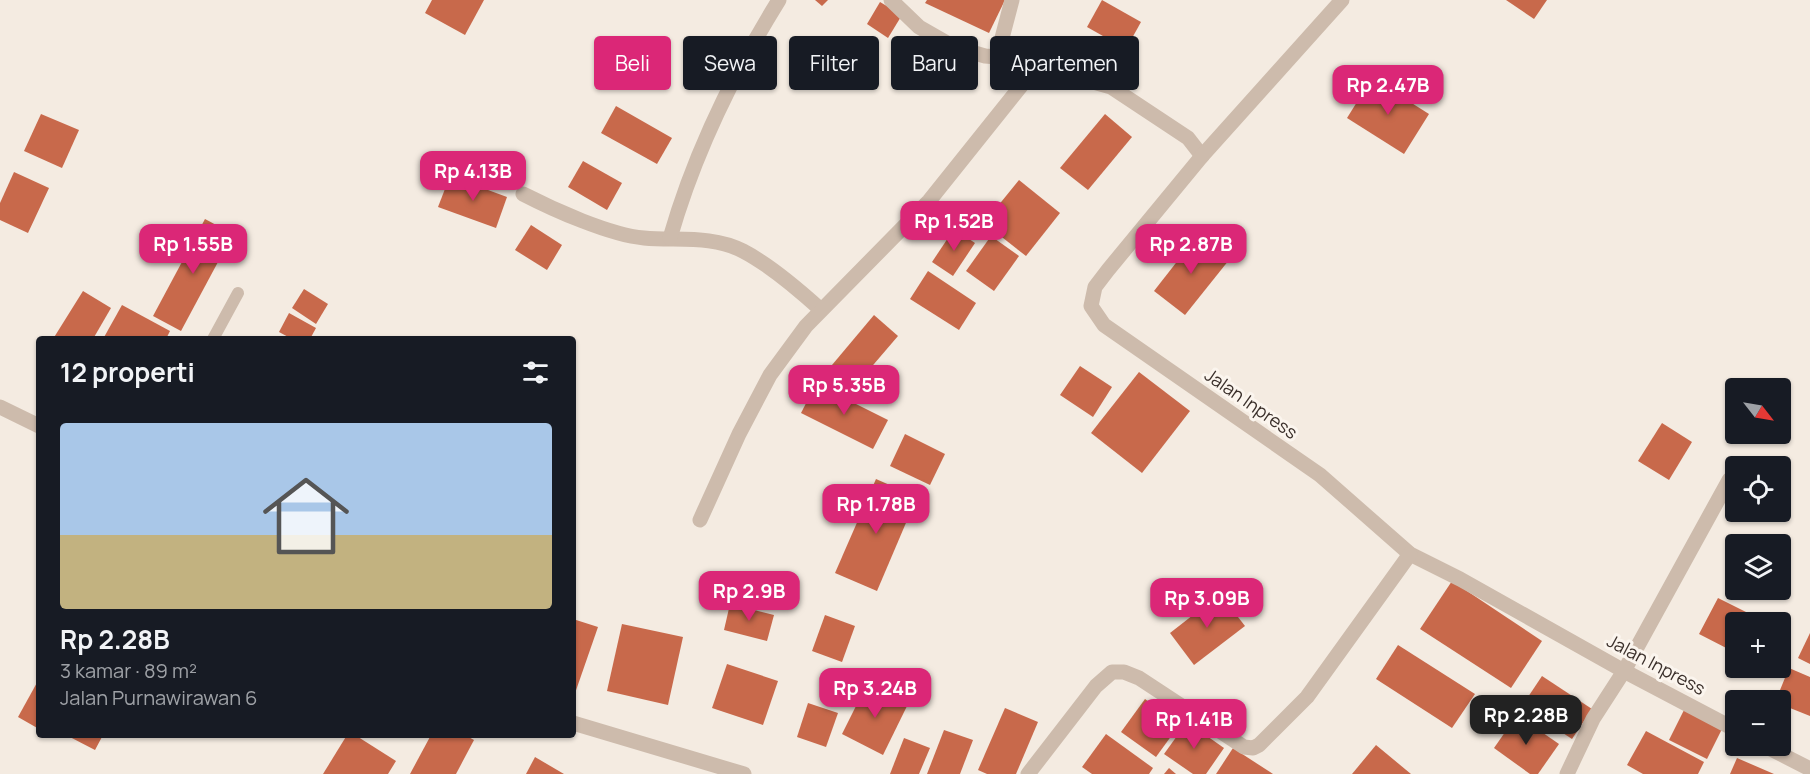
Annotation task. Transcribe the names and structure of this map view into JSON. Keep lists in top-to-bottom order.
{
  "streets": {
    "street": ["Jalan Inpress"]
  },
  "north": "bottom right",
  "page": {
    "chip": [
      "Beli",
      "Sewa",
      "Filter",
      "Baru",
      "Apartemen"
    ],
    "price": [
      "Rp 2.47B",
      "Rp 4.13B",
      "Rp 1.52B",
      "Rp 1.55B",
      "Rp 2.87B",
      "Rp 5.35B",
      "Rp 1.78B",
      "Rp 2.9B",
      "Rp 3.09B",
      "Rp 3.24B",
      "Rp 2.28B",
      "Rp 1.41B"
    ],
    "heading": "12 properti",
    "map_buttons": ["+", "−"],
    "list": [
      {
        "name": "Rp 2.28B",
        "note": "3 kamar · 89 m² · Jalan Purnawirawan 6"
      }
    ]
  }
}
